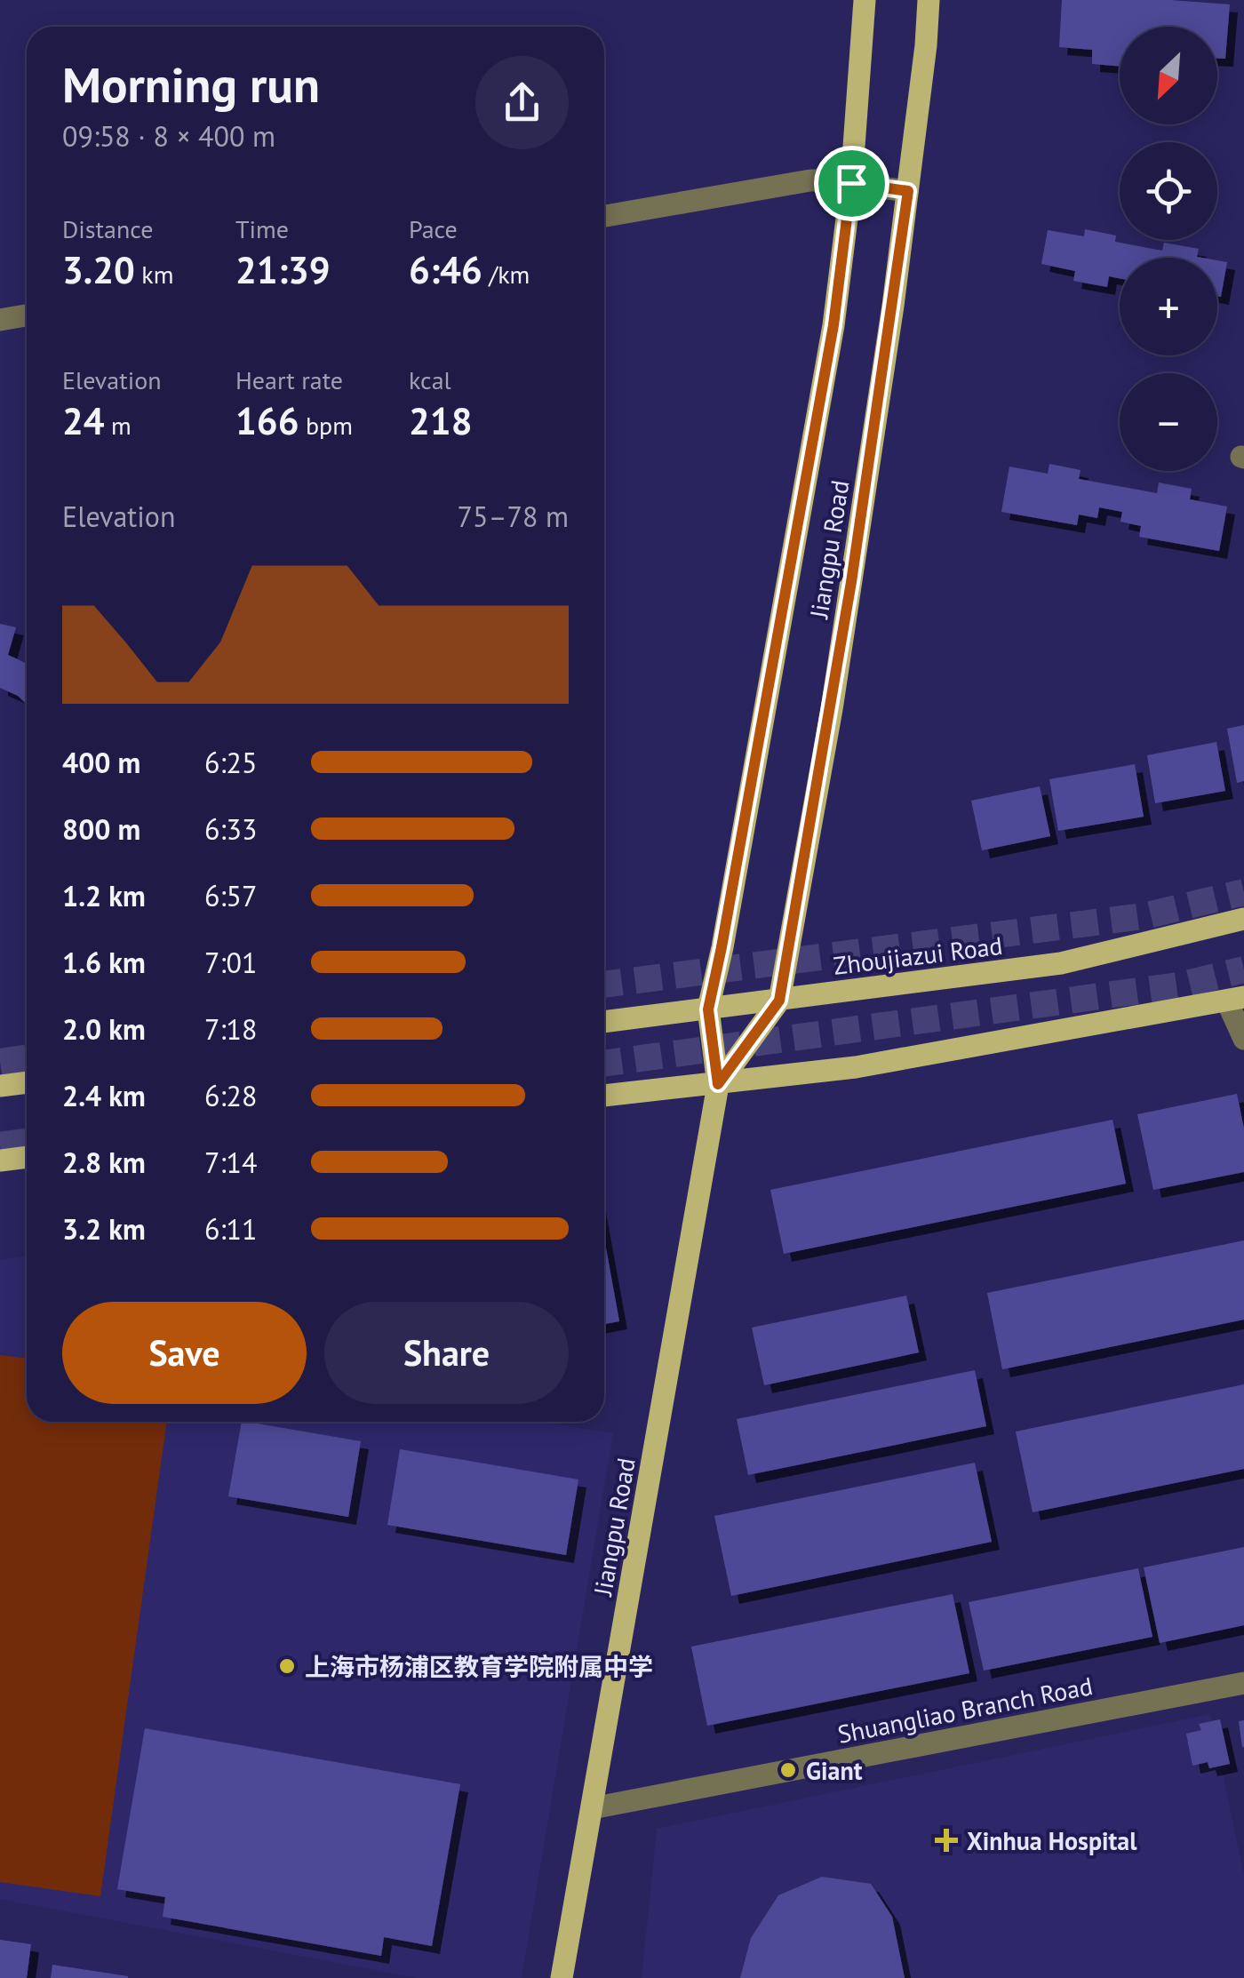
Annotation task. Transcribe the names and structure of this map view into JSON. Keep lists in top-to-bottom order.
{
  "streets": {
    "main road": ["Jiangpu Road", "Zhoujiazui Road"],
    "street": ["Shuangliao Branch Road"]
  },
  "crossings": [
    ["Jiangpu Road", "Zhoujiazui Road"],
    ["Jiangpu Road", "Shuangliao Branch Road"]
  ],
  "places": {
    "other": ["上海市杨浦区教育学院附属中学", "Giant"],
    "health": ["Xinhua Hospital"]
  },
  "north": "bottom left",
  "page": {
    "map_buttons": ["+", "−"],
    "heading": ["Morning run", "09:58 · 8 × 400 m"],
    "stats": [
      ["Distance", "3.20 km"],
      ["Time", "21:39"],
      ["Pace", "6:46 /km"],
      ["Elevation", "24 m"],
      ["Heart rate", "166 bpm"],
      ["kcal", "218"]
    ],
    "chart": ["Elevation", "75–78 m"],
    "list": [
      {
        "name": "400 m",
        "note": "6:25"
      },
      {
        "name": "800 m",
        "note": "6:33"
      },
      {
        "name": "1.2 km",
        "note": "6:57"
      },
      {
        "name": "1.6 km",
        "note": "7:01"
      },
      {
        "name": "2.0 km",
        "note": "7:18"
      },
      {
        "name": "2.4 km",
        "note": "6:28"
      },
      {
        "name": "2.8 km",
        "note": "7:14"
      },
      {
        "name": "3.2 km",
        "note": "6:11"
      }
    ],
    "buttons": ["Save", "Share"]
  }
}
